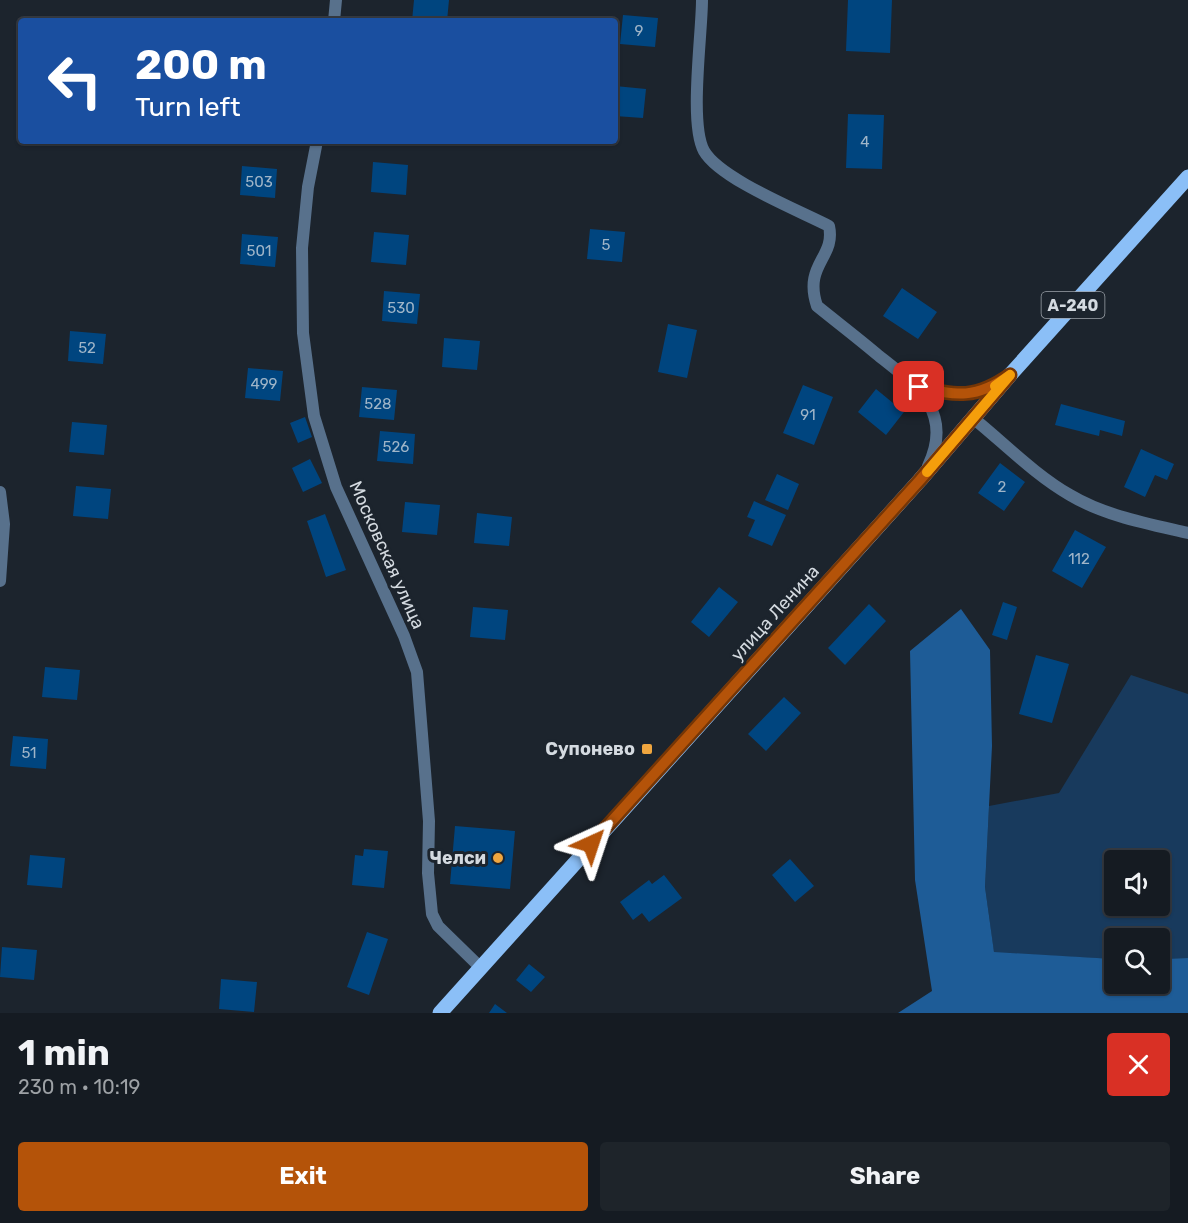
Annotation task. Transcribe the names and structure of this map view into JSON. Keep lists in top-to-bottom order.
{
  "streets": {
    "main road": ["А-240", "улица Ленина"],
    "street": ["Московская улица"]
  },
  "crossings": [
    ["А-240", "улица Ленина"],
    ["Московская улица", "улица Ленина"]
  ],
  "places": {
    "transit": ["Супонево"],
    "other": ["Челси"]
  },
  "house_numbers": [
    "9",
    "4",
    "503",
    "5",
    "501",
    "530",
    "52",
    "499",
    "528",
    "91",
    "526",
    "2",
    "112",
    "51"
  ],
  "page": {
    "turn": ["200 m", "Turn left"],
    "heading": ["1 min", "230 m · 10:19"],
    "buttons": ["Exit", "Share"]
  }
}
